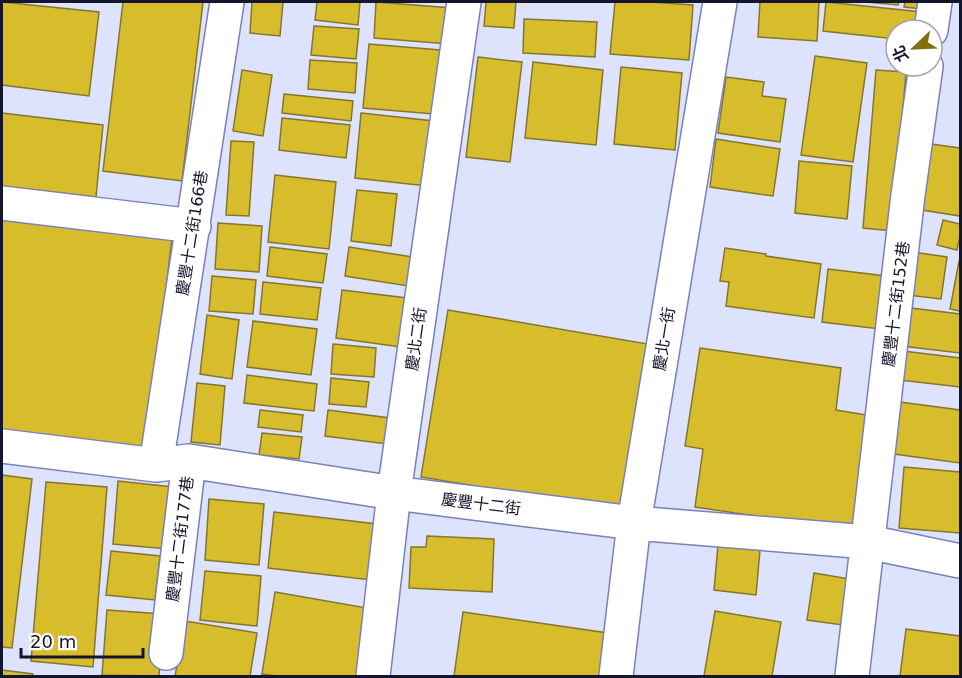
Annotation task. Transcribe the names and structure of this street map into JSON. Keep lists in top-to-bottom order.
{
  "streets": {
    "street": [
      "慶豐十二街166巷",
      "慶豐十二街152巷",
      "慶北二街",
      "慶北一街",
      "慶豐十二街",
      "慶豐十二街177巷"
    ]
  },
  "crossings": [
    ["慶豐十二街166巷", "慶豐十二街"],
    ["慶豐十二街152巷", "慶豐十二街"],
    ["慶北二街", "慶豐十二街"],
    ["慶北一街", "慶豐十二街"],
    ["慶豐十二街", "慶豐十二街177巷"]
  ],
  "scale_bar": "20 m",
  "north": "bottom left"
}
